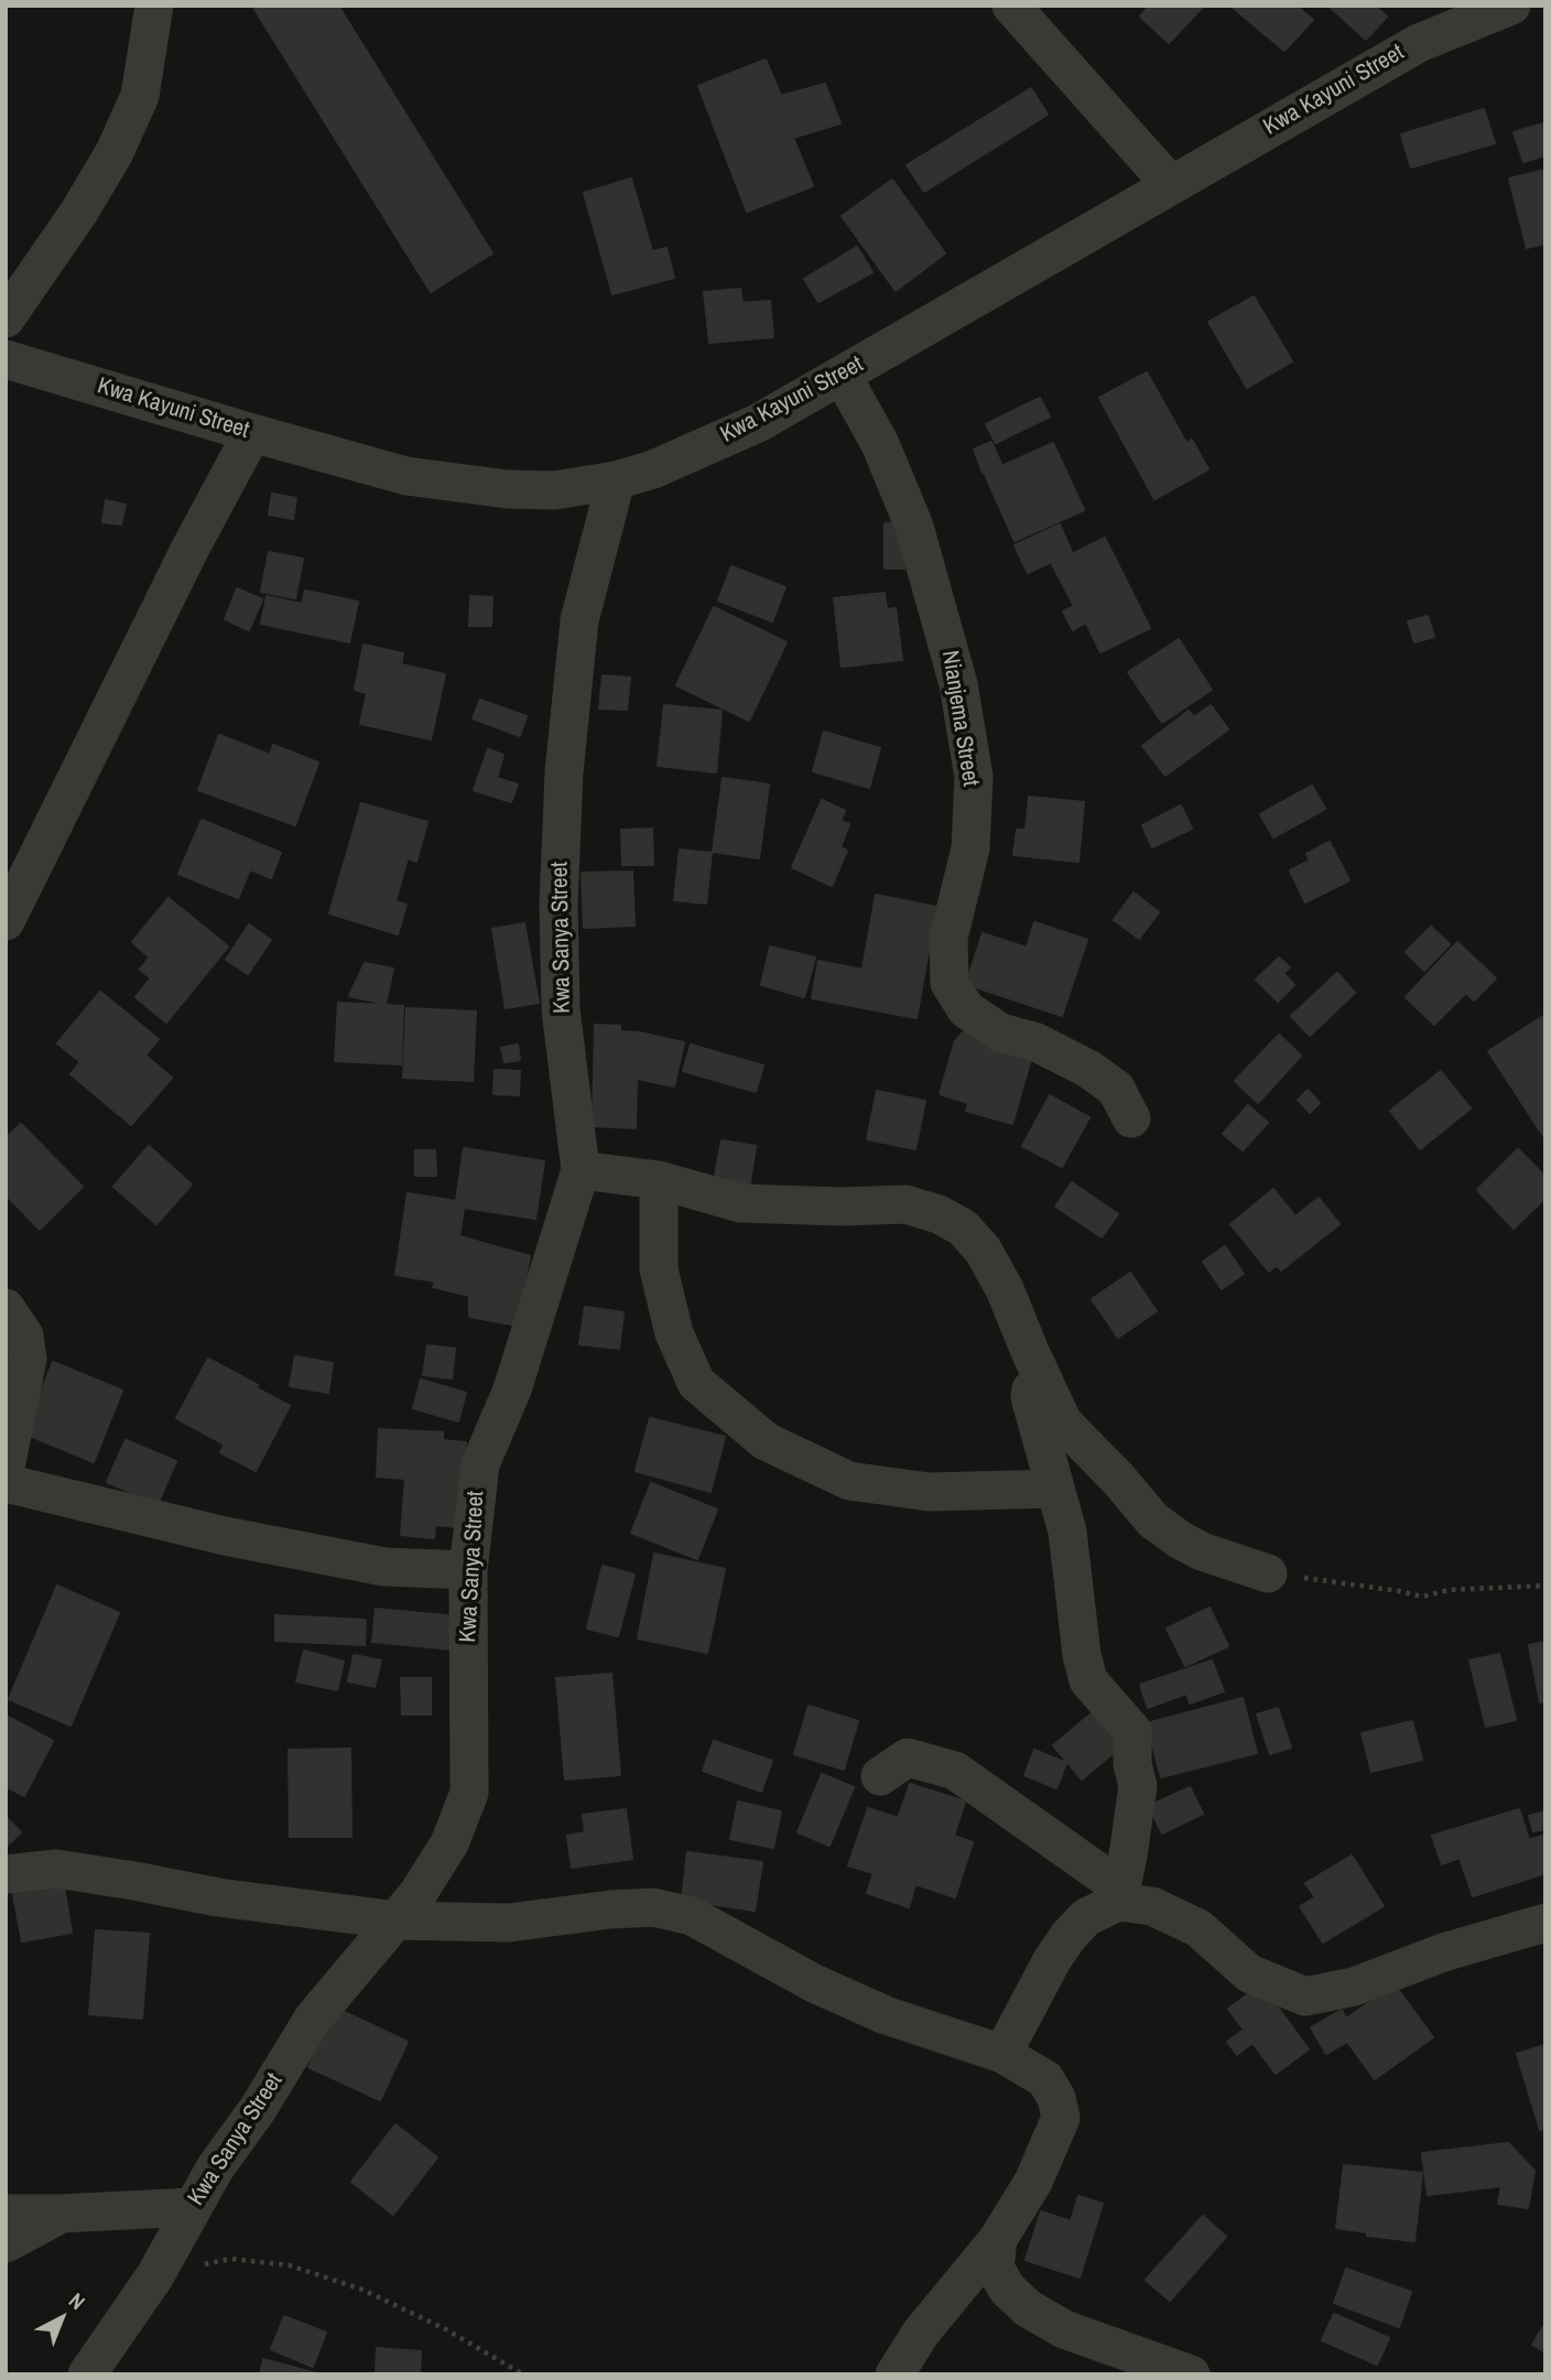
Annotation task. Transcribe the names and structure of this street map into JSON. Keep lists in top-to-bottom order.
{
  "streets": {
    "street": ["Kwa Kayuni Street", "Nianjema Street", "Kwa Sanya Street"]
  },
  "crossings": [
    ["Kwa Kayuni Street", "Nianjema Street"],
    ["Kwa Kayuni Street", "Kwa Sanya Street"]
  ],
  "north": "top right"
}
